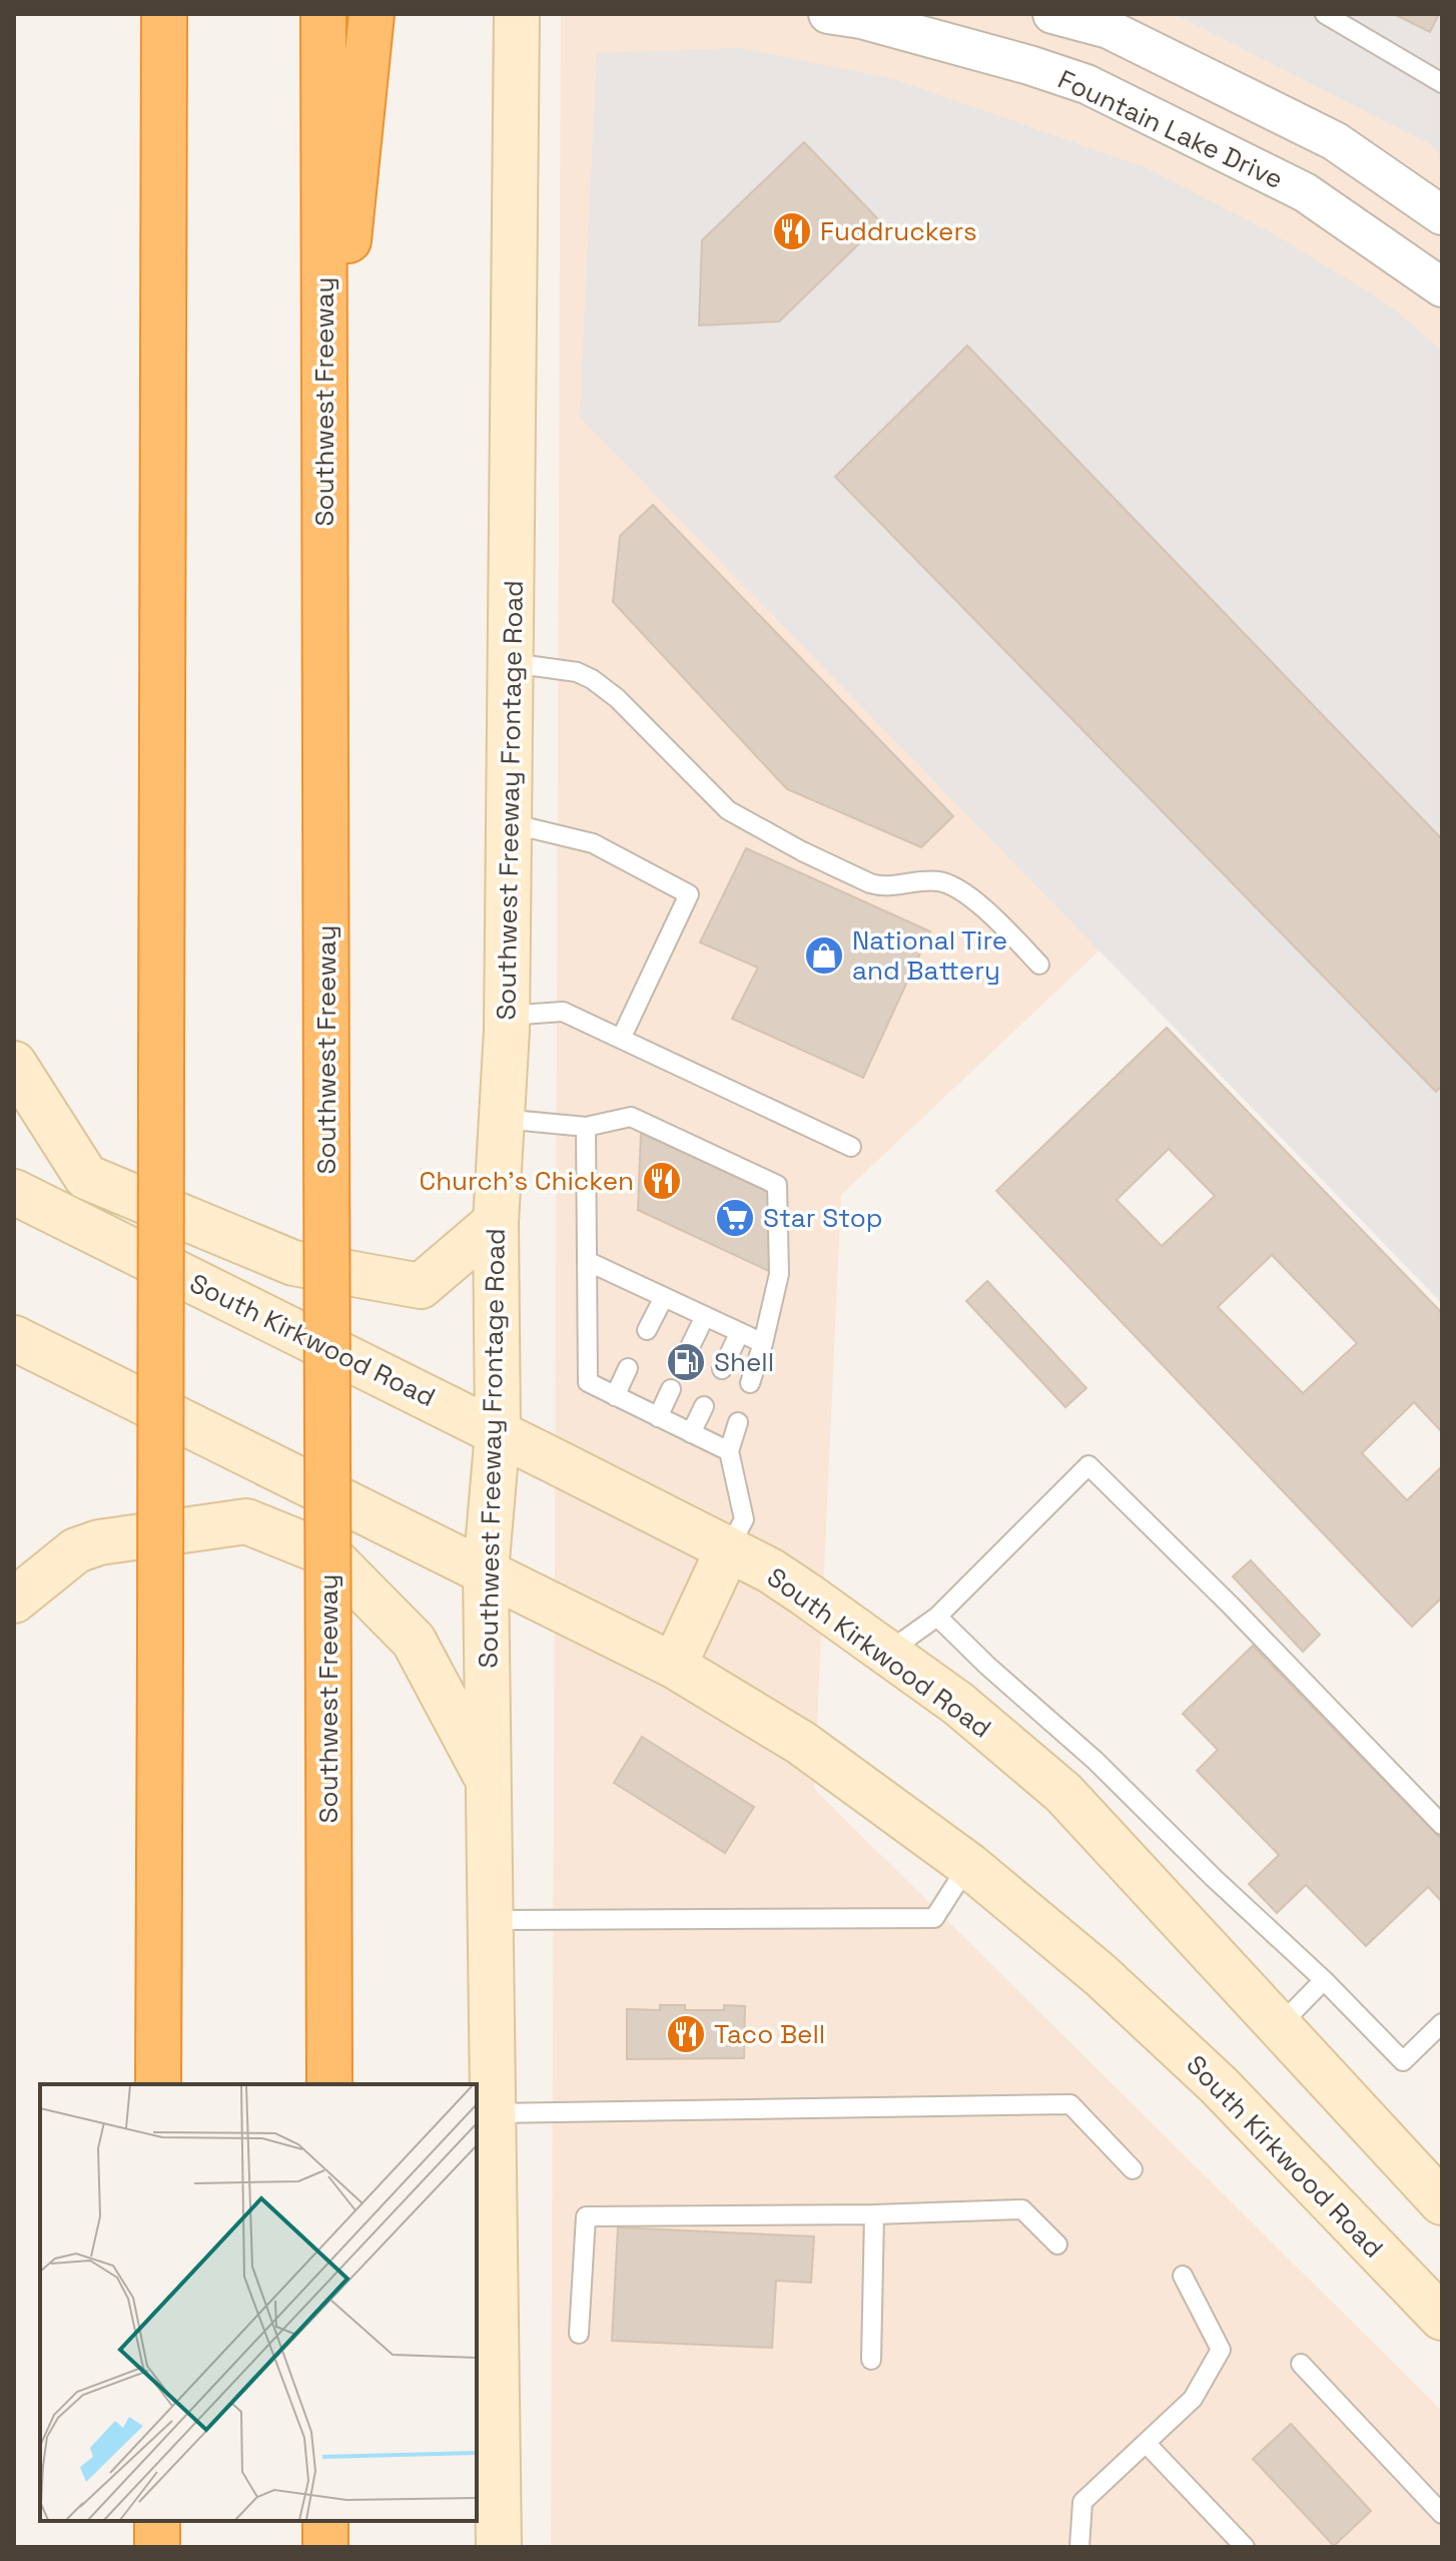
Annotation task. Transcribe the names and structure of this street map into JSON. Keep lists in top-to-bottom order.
{
  "streets": {
    "highway": ["Southwest Freeway"],
    "main road": ["Southwest Freeway Frontage Road", "South Kirkwood Road"],
    "street": ["Fountain Lake Drive"]
  },
  "crossings": [
    ["Southwest Freeway Frontage Road", "South Kirkwood Road"]
  ],
  "places": {
    "restaurant": ["Fuddruckers", "Church's Chicken", "Taco Bell"],
    "shop": ["National Tire and Battery"],
    "supermarket": ["Star Stop"],
    "fuel station": ["Shell"]
  }
}
